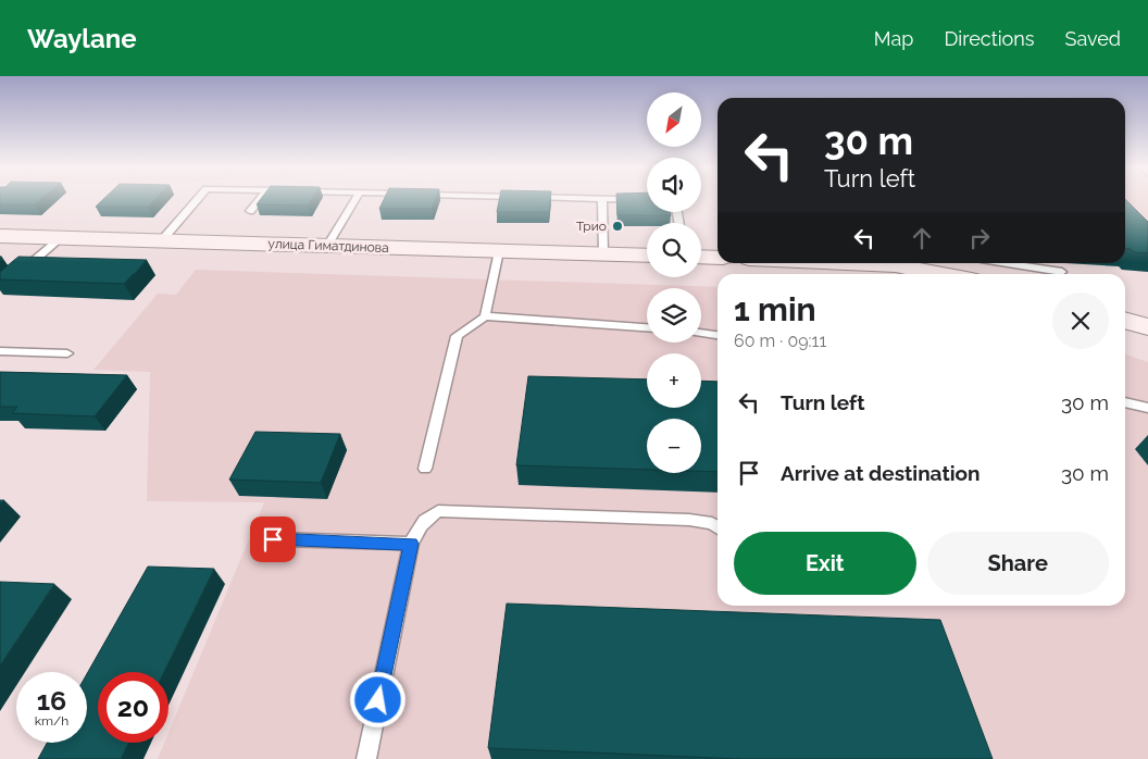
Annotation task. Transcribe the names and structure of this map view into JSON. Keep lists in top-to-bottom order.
{
  "streets": {
    "main road": ["улица Гиматдинова"]
  },
  "places": ["Трио"],
  "north": "bottom left",
  "page": {
    "header": "Waylane",
    "nav": ["Map", "Directions", "Saved"],
    "map_buttons": ["+", "−"],
    "turn": ["30 m", "Turn left"],
    "heading": ["1 min", "60 m · 09:11"],
    "list": [
      {
        "name": "Turn left",
        "value": "30 m"
      },
      {
        "name": "Arrive at destination",
        "value": "30 m"
      }
    ],
    "buttons": ["Exit", "Share"],
    "speed": "16 km/h",
    "limit": "20"
  }
}
